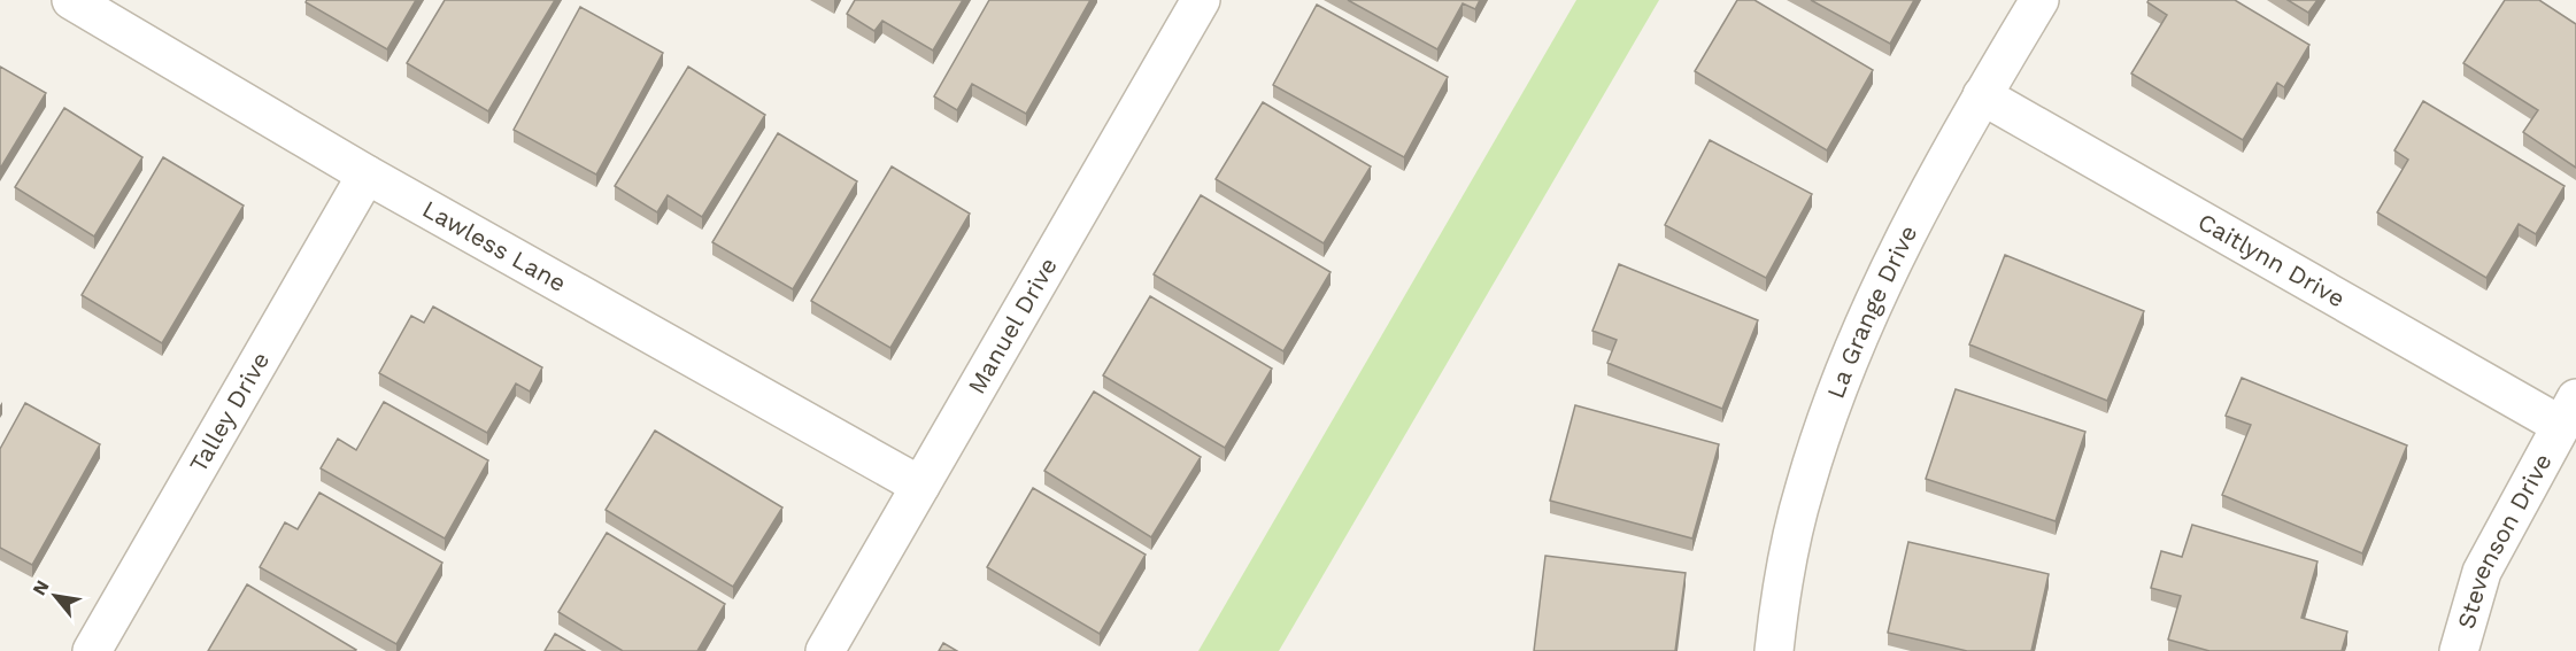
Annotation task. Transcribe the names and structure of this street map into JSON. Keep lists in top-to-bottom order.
{
  "streets": {
    "street": [
      "Lawless Lane",
      "Caitlynn Drive",
      "La Grange Drive",
      "Manuel Drive",
      "Talley Drive",
      "Stevenson Drive"
    ]
  },
  "crossings": [
    ["Lawless Lane", "Manuel Drive"],
    ["Lawless Lane", "Talley Drive"],
    ["Caitlynn Drive", "La Grange Drive"],
    ["Caitlynn Drive", "Stevenson Drive"]
  ],
  "north": "top left"
}
